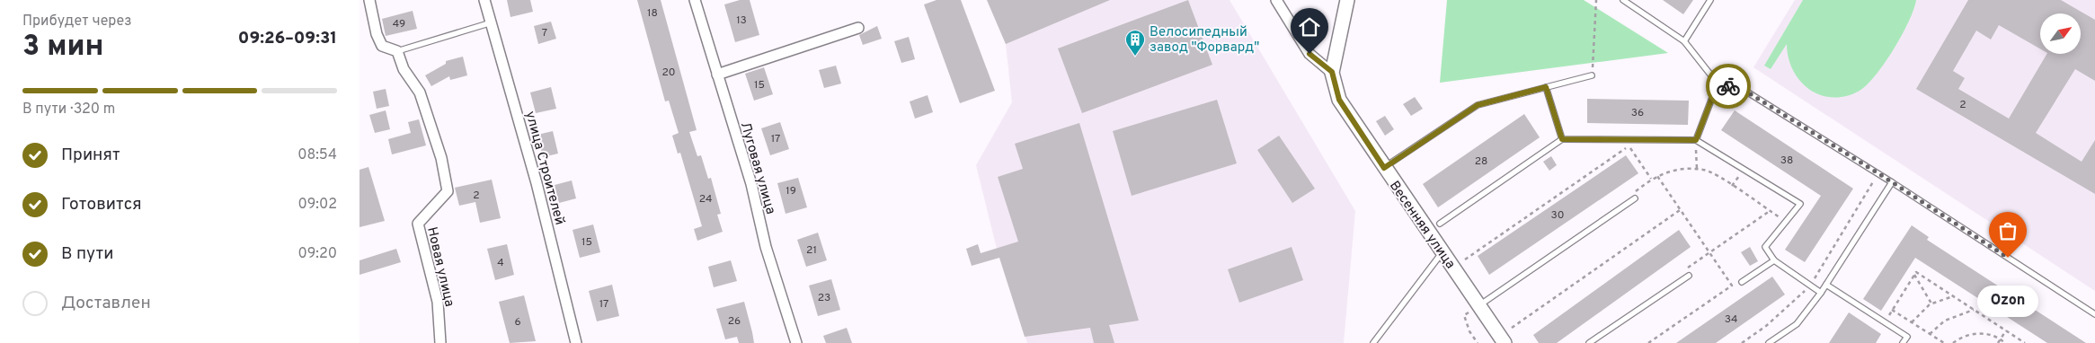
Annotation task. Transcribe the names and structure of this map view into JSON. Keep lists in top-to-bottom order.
{
  "streets": {
    "street": [
      "улица Строителей",
      "Луговая улица",
      "Весенняя улица",
      "Новая улица"
    ]
  },
  "places": {
    "building": ["Велосипедный завод \"Форвард\""],
    "other": ["Ozon"]
  },
  "house_numbers": [
    "18",
    "13",
    "49",
    "7",
    "20",
    "15",
    "2",
    "36",
    "17",
    "38",
    "28",
    "19",
    "2",
    "24",
    "30",
    "15",
    "21",
    "4",
    "23",
    "17",
    "34",
    "26",
    "6"
  ],
  "north": "top right",
  "page": {
    "heading": ["3 мин", "Прибудет через", "09:26–09:31"],
    "bar": "В пути · 320 m",
    "list": [
      ["Принят", "08:54"],
      ["Готовится", "09:02"],
      ["В пути", "09:20"],
      "Доставлен"
    ],
    "bubble": "Ozon"
  }
}
